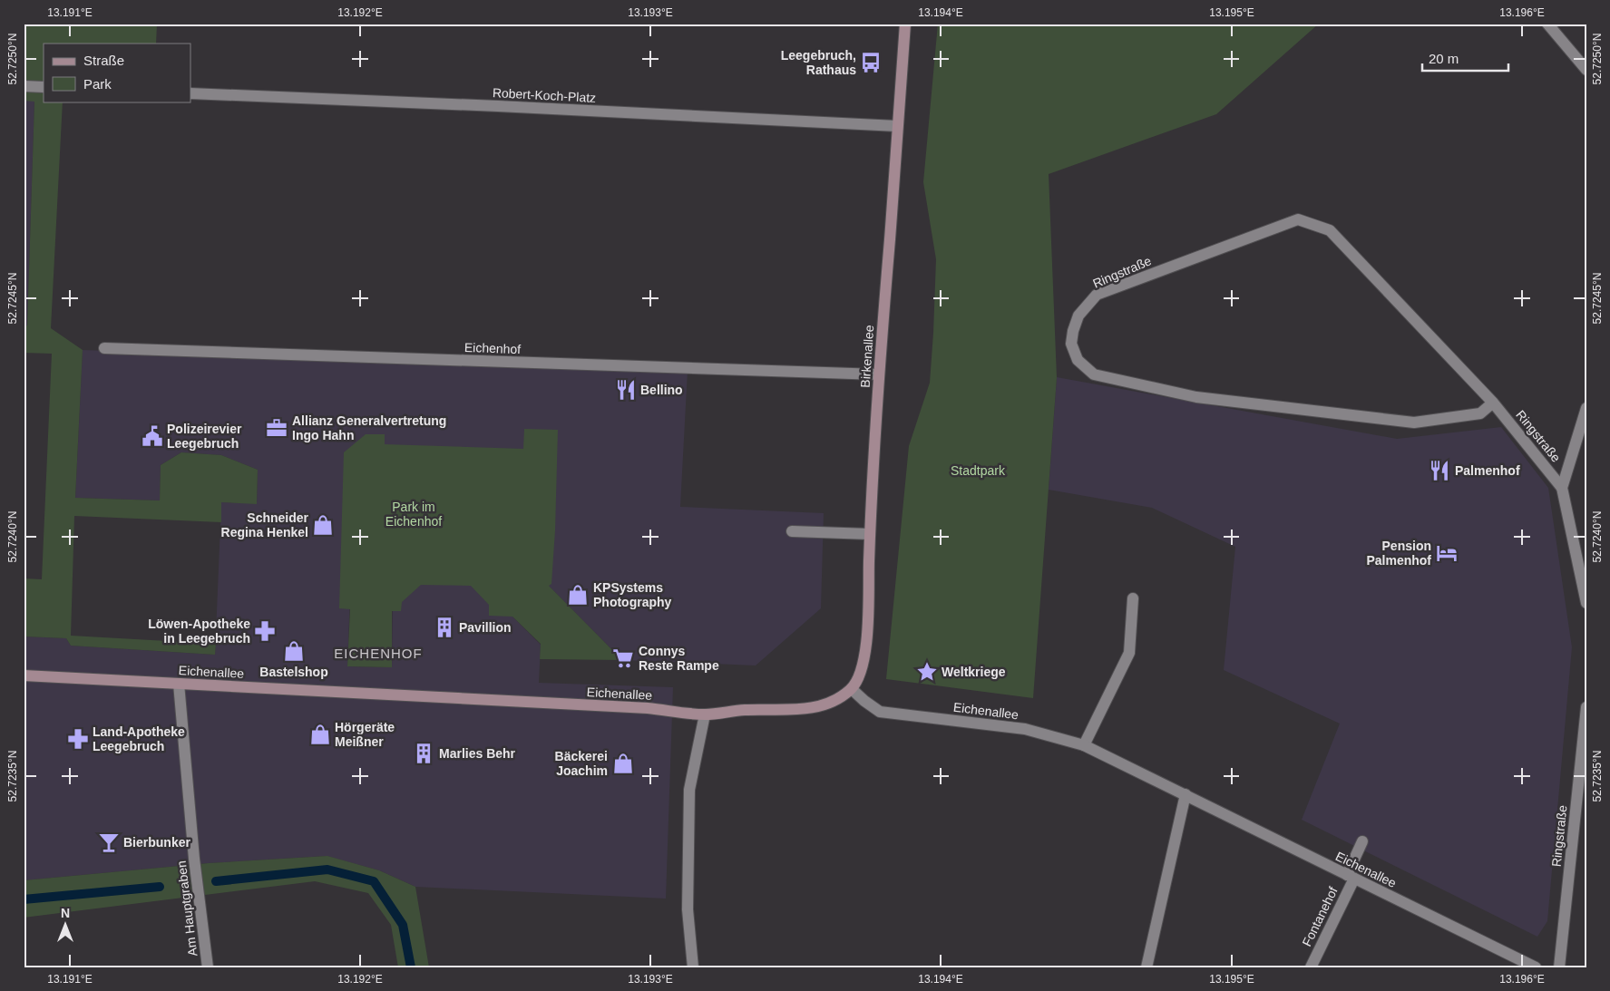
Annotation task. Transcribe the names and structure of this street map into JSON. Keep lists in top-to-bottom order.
{
  "streets": {
    "street": [
      "Robert-Koch-Platz",
      "Ringstraße",
      "Eichenhof",
      "Birkenallee",
      "Eichenallee",
      "Am Hauptgraben",
      "Fontanehof"
    ]
  },
  "crossings": [
    ["Robert-Koch-Platz", "Birkenallee"],
    ["Eichenhof", "Birkenallee"],
    ["Birkenallee", "Eichenallee"],
    ["Eichenallee", "Am Hauptgraben"],
    ["Eichenallee", "Fontanehof"]
  ],
  "districts": ["EICHENHOF"],
  "parks": ["Stadtpark", "Park im Eichenhof"],
  "places": {
    "bus stop": ["Leegebruch, Rathaus"],
    "restaurant": ["Bellino", "Palmenhof"],
    "office": ["Allianz Generalvertretung Ingo Hahn"],
    "public building": ["Polizeirevier Leegebruch"],
    "shop": [
      "Schneider Regina Henkel",
      "KPSystems Photography",
      "Bastelshop",
      "Hörgeräte Meißner",
      "Bäckerei Joachim"
    ],
    "hotel": ["Pension Palmenhof"],
    "building": ["Pavillion", "Marlies Behr"],
    "pharmacy": ["Löwen-Apotheke in Leegebruch", "Land-Apotheke Leegebruch"],
    "supermarket": ["Connys Reste Rampe"],
    "place": ["Weltkriege"],
    "bar": ["Bierbunker"]
  },
  "legend": ["Straße", "Park"],
  "scale_bar": "20 m",
  "north": "top",
  "coordinates": [
    "13.191°E",
    "13.192°E",
    "13.193°E",
    "13.194°E",
    "13.195°E",
    "13.196°E",
    "52.7250°N",
    "52.7245°N",
    "52.7240°N",
    "52.7235°N"
  ]
}
